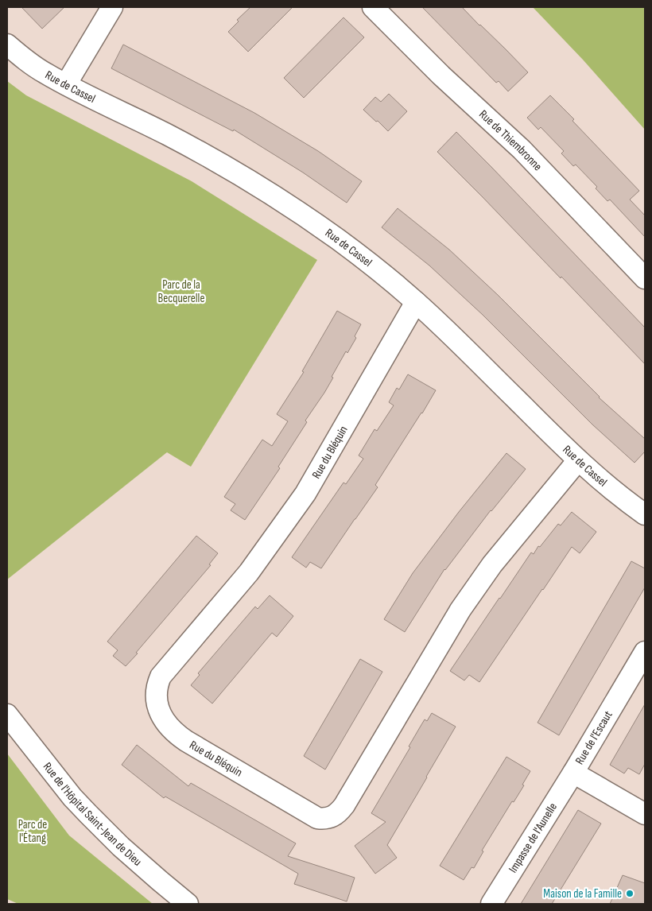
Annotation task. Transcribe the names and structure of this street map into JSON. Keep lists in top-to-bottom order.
{
  "streets": {
    "street": [
      "Rue de Cassel",
      "Rue de Thiembronne",
      "Rue du Bléquin",
      "Rue de l'Escaut",
      "Rue de l'Hôpital Saint-Jean de Dieu",
      "Impasse de l'Aunelle"
    ]
  },
  "crossings": [
    ["Rue de Cassel", "Rue du Bléquin"],
    ["Rue de l'Escaut", "Impasse de l'Aunelle"]
  ],
  "parks": ["Parc de la Becquerelle", "Parc de l'Étang"],
  "places": ["Maison de la Famille"]
}
